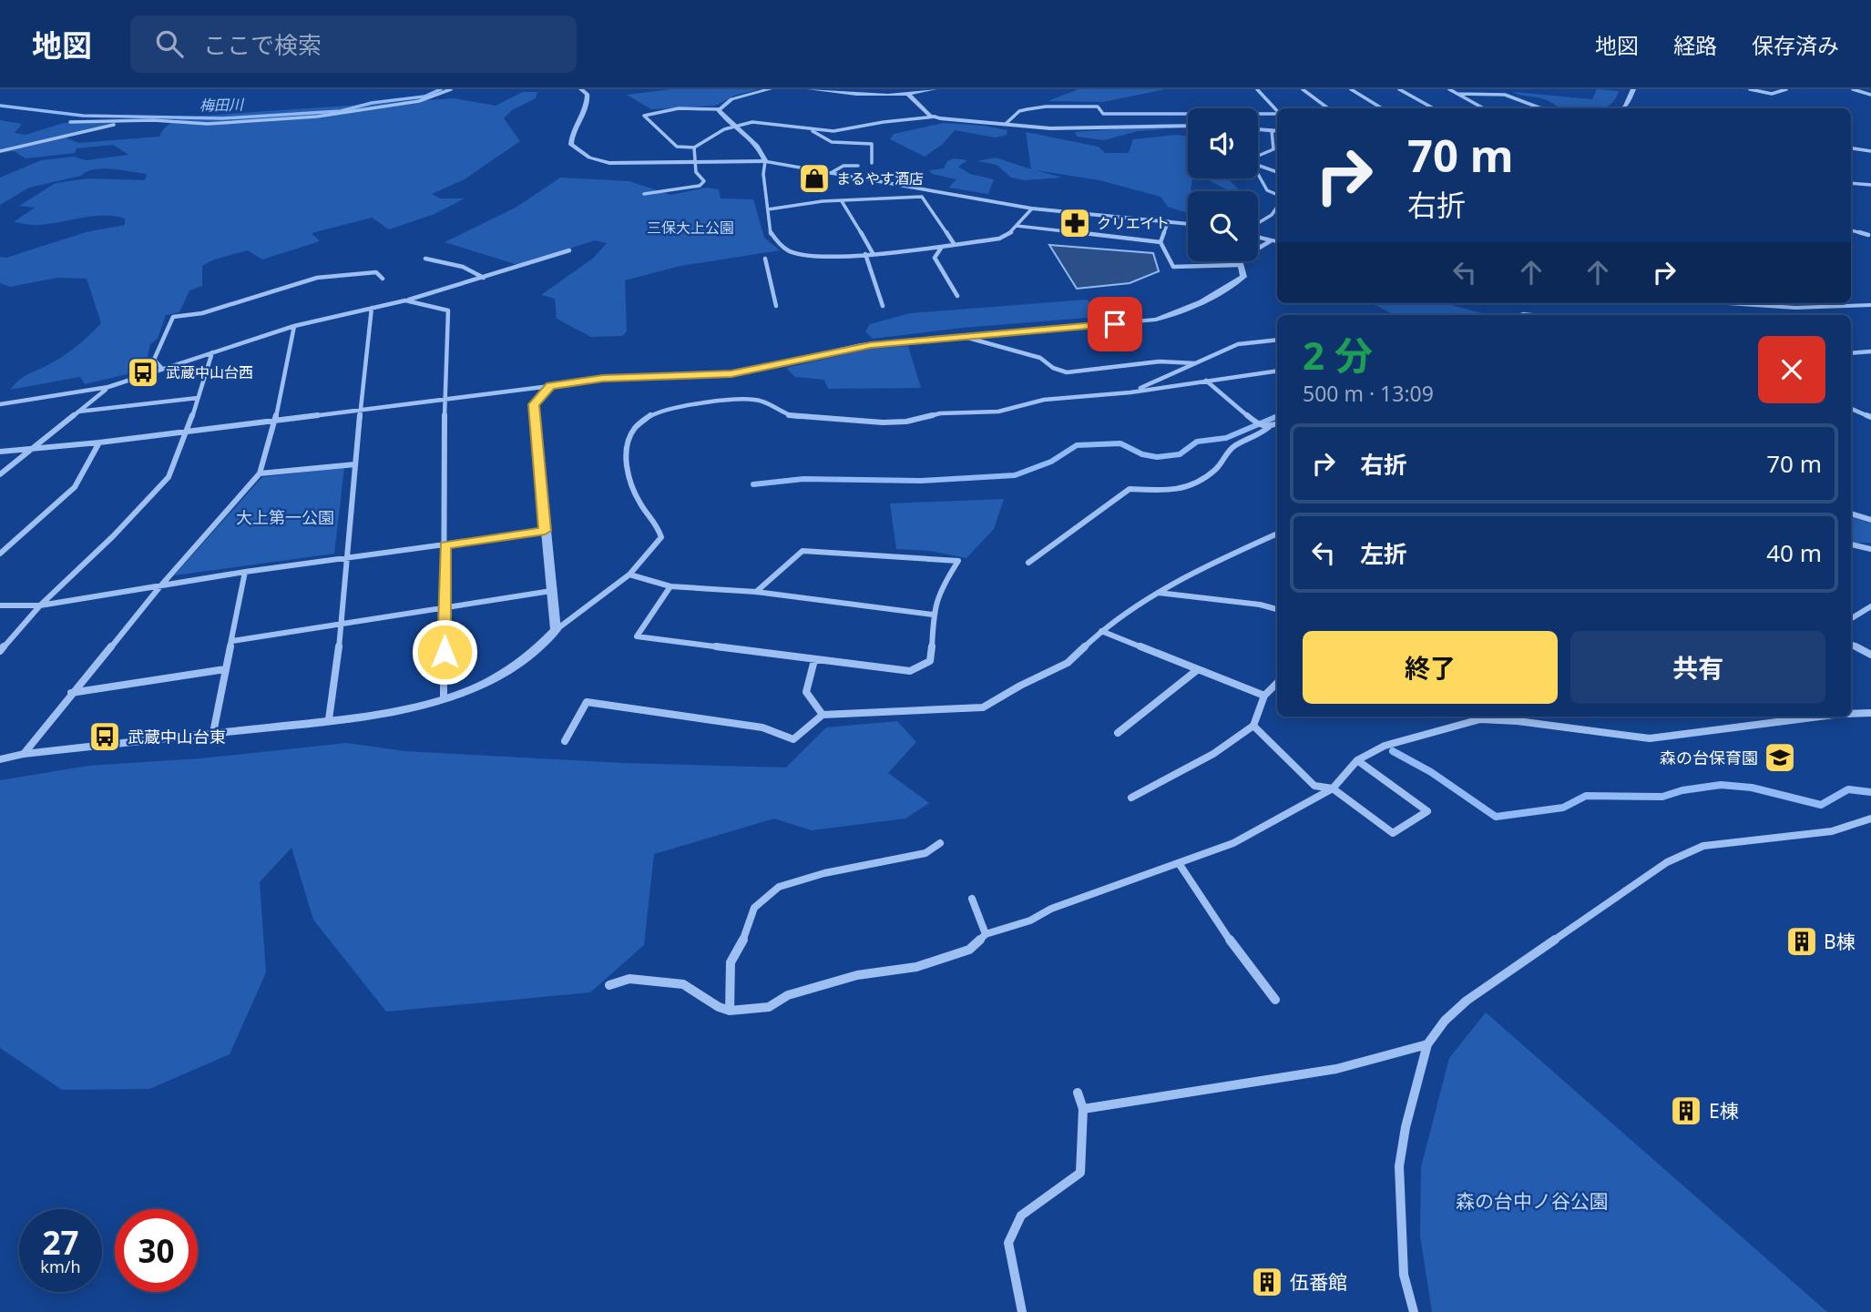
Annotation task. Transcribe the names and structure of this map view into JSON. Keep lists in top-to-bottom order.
{
  "water": ["梅田川"],
  "parks": ["三保大上公園", "大上第一公園", "森の台中ノ谷公園"],
  "places": {
    "shop": ["まるやす酒店"],
    "pharmacy": ["クリエイト"],
    "bus stop": ["武蔵中山台西", "武蔵中山台東"],
    "school or university": ["森の台保育園"],
    "building": ["B棟", "E棟", "伍番館"]
  },
  "page": {
    "header": "地図",
    "search": "ここで検索",
    "nav": ["地図", "経路", "保存済み"],
    "turn": ["70 m", "右折"],
    "heading": ["2 分", "500 m · 13:09"],
    "list": [
      {
        "name": "右折",
        "value": "70 m"
      },
      {
        "name": "左折",
        "value": "40 m"
      }
    ],
    "buttons": ["終了", "共有"],
    "speed": "27 km/h",
    "limit": "30"
  }
}
